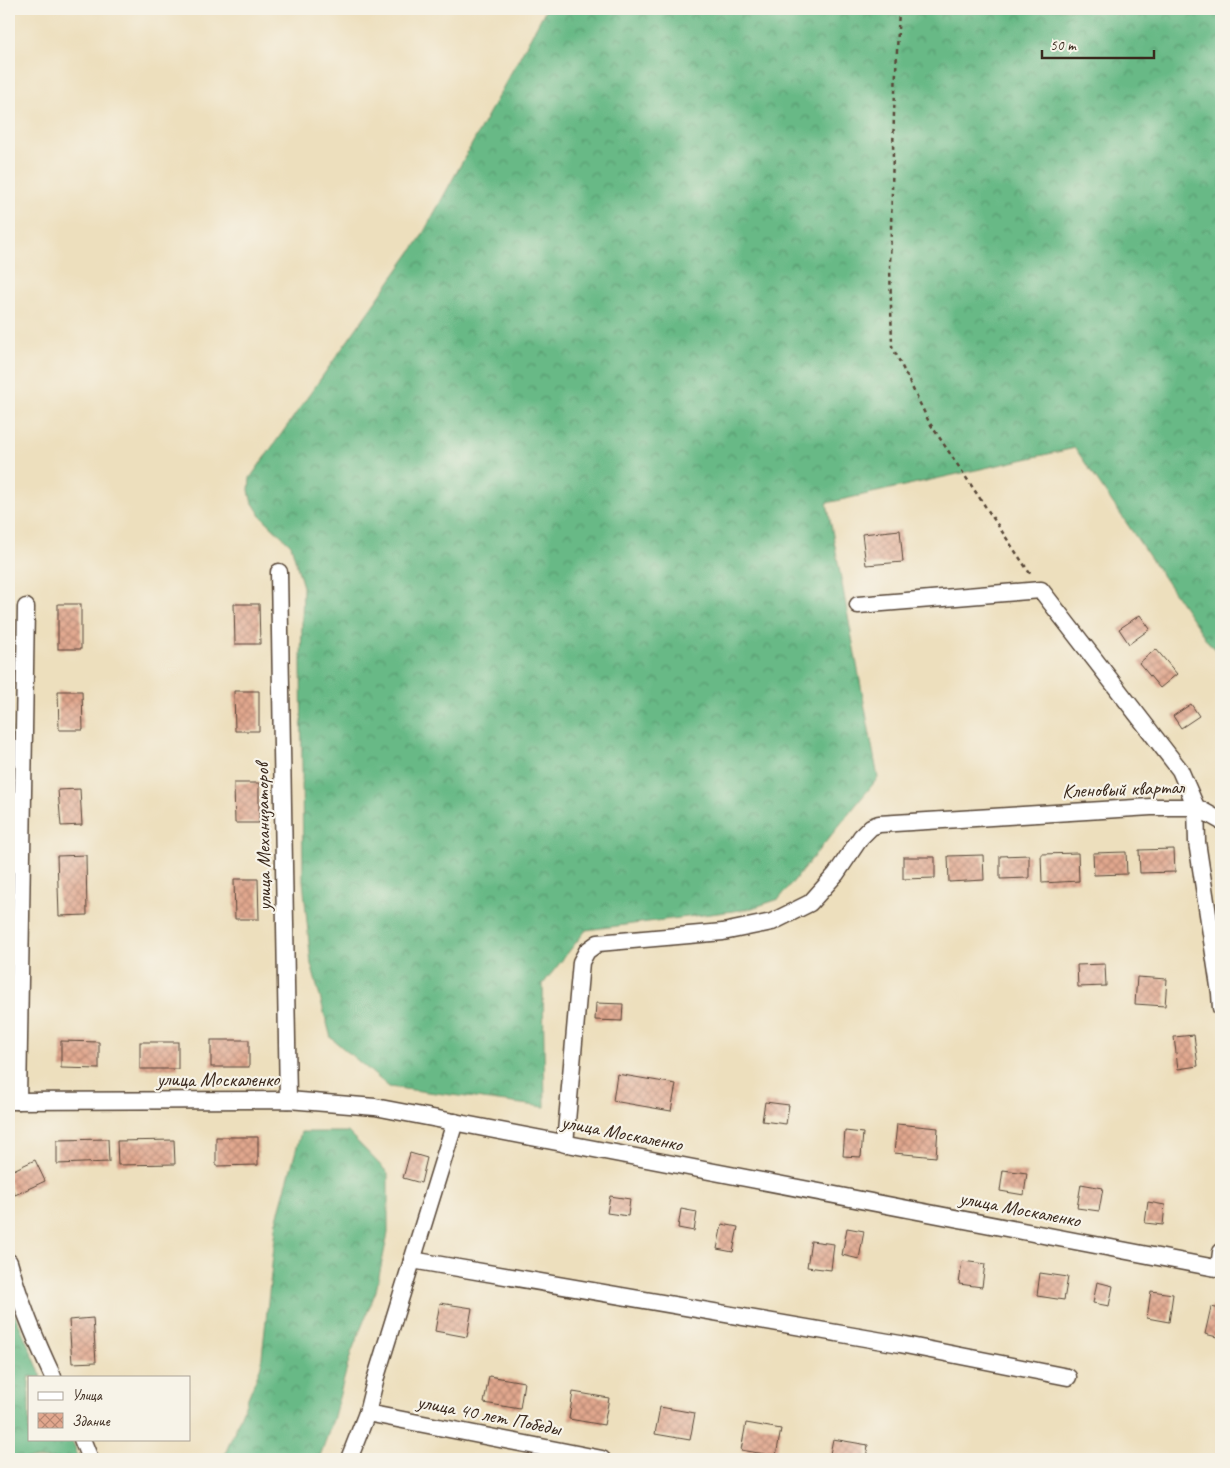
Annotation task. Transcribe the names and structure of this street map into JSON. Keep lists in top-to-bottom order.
{
  "streets": {
    "street": [
      "Кленовый квартал",
      "улица Механизаторов",
      "улица Москаленко",
      "улица 40 лет Победы"
    ]
  },
  "crossings": [
    ["Кленовый квартал", "улица Москаленко"],
    ["улица Механизаторов", "улица Москаленко"]
  ],
  "legend": ["Улица", "Здание"],
  "scale_bar": "50 m"
}
